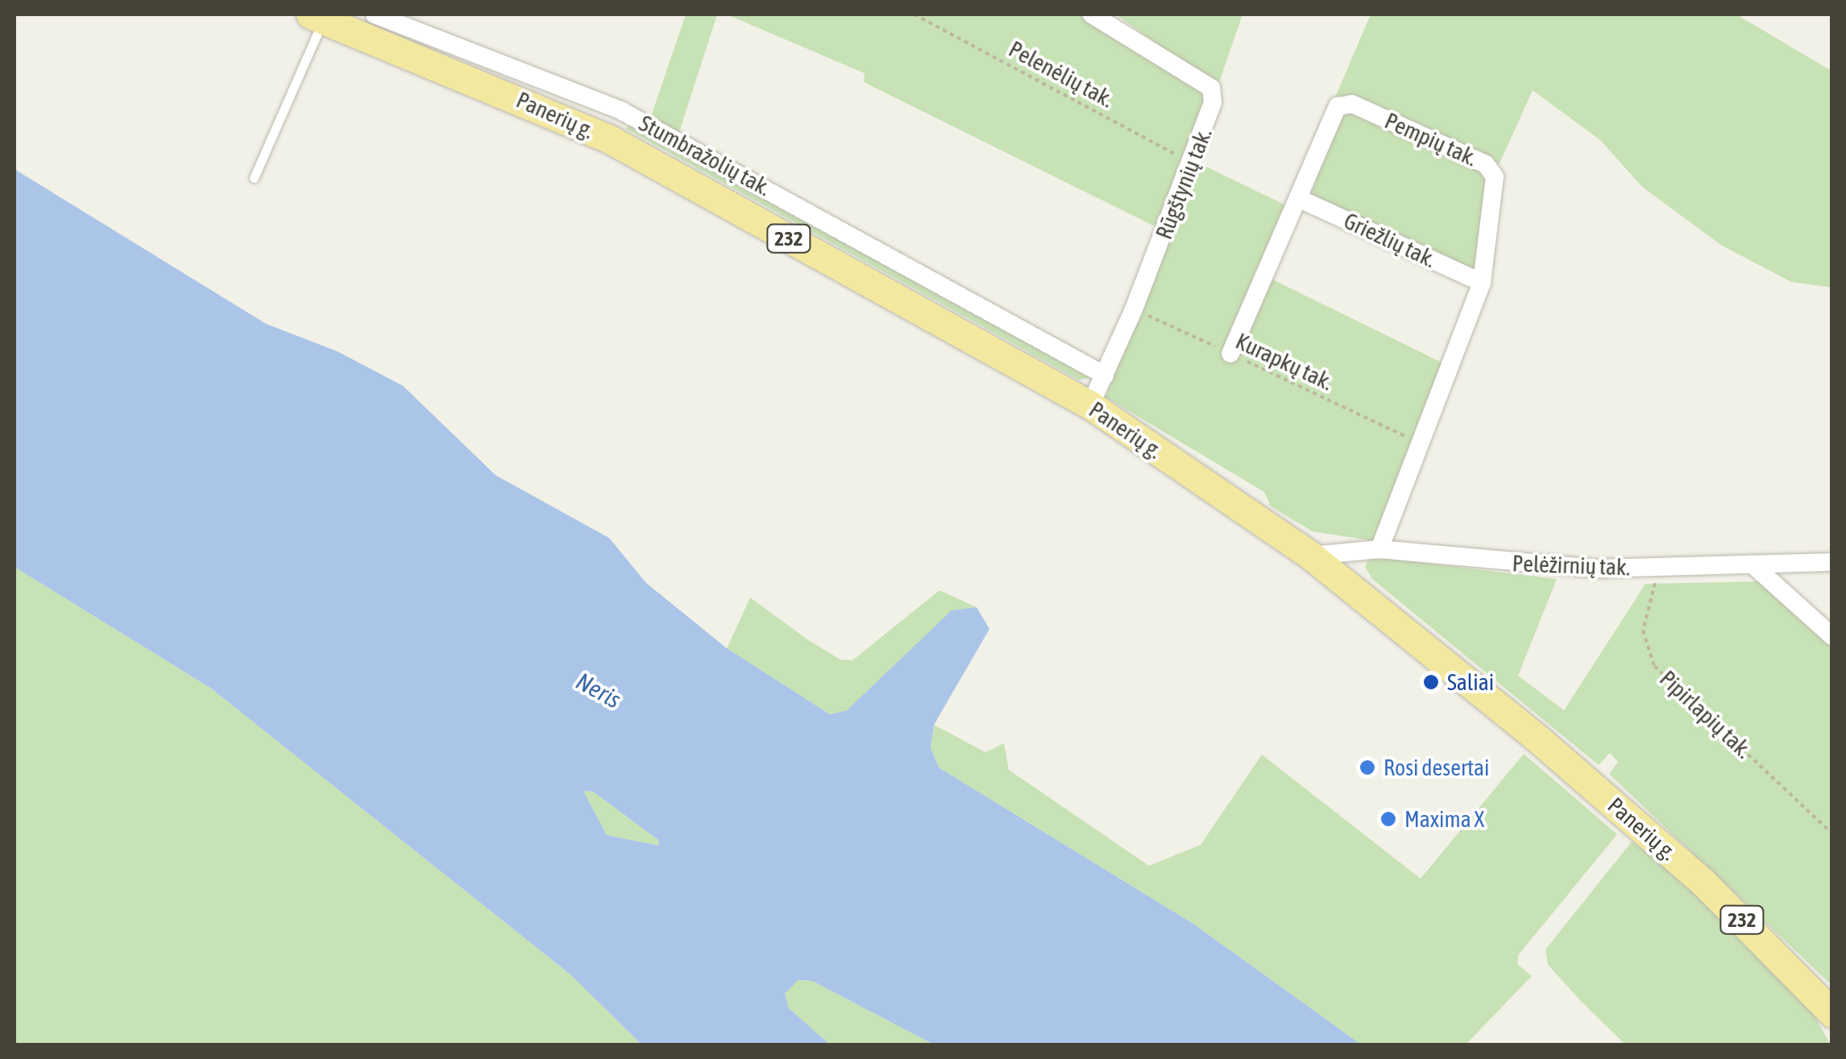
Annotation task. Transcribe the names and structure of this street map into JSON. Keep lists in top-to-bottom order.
{
  "streets": {
    "main road": ["Panerių g.", "232"],
    "street": [
      "Pempių tak.",
      "Stumbražolių tak.",
      "Rūgštynių tak.",
      "Griežlių tak.",
      "Pelėžirnių tak."
    ],
    "path": ["Pelenėlių tak.", "Kurapkų tak.", "Pipirlapių tak."]
  },
  "crossings": [
    ["Pelenėlių tak.", "Rūgštynių tak."],
    ["Panerių g.", "Rūgštynių tak."],
    ["Panerių g.", "Pelėžirnių tak."],
    ["Pempių tak.", "Griežlių tak."],
    ["Pempių tak.", "Kurapkų tak."],
    ["Pempių tak.", "Pelėžirnių tak."],
    ["Stumbražolių tak.", "Rūgštynių tak."],
    ["Rūgštynių tak.", "Kurapkų tak."],
    ["Pelėžirnių tak.", "Pipirlapių tak."]
  ],
  "water": ["Neris"],
  "places": ["Saliai", "Rosi desertai", "Maxima X"]
}
